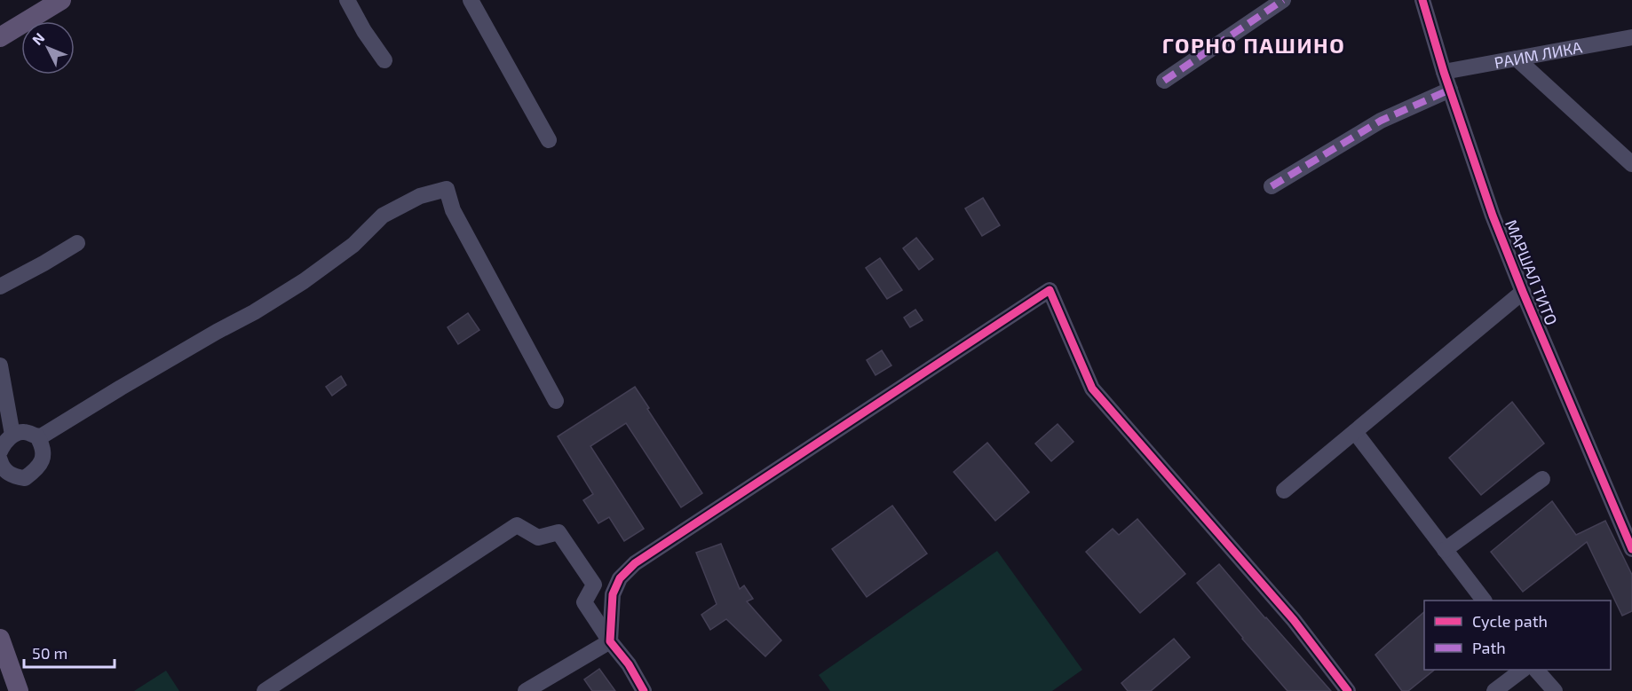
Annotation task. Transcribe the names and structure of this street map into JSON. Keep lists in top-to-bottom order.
{
  "streets": {
    "street": ["РАИМ ЛИКА", "МАРШАЛ ТИТО"]
  },
  "crossings": [
    ["РАИМ ЛИКА", "МАРШАЛ ТИТО"]
  ],
  "districts": ["ГОРНО ПАШИНО"],
  "legend": ["Cycle path", "Path"],
  "scale_bar": "50 m",
  "north": "top left"
}
